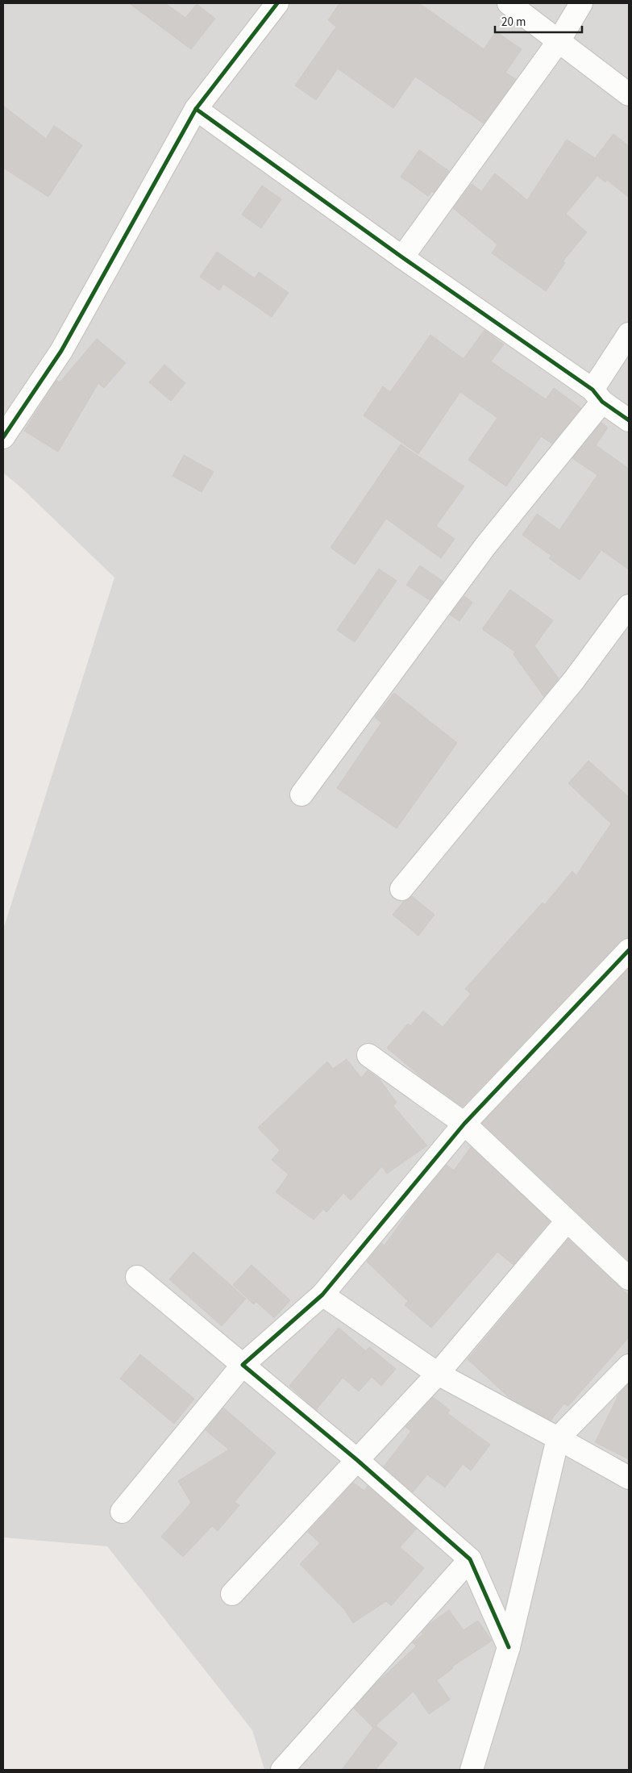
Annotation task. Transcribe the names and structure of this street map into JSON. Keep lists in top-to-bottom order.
{
  "scale_bar": "20 m"
}
